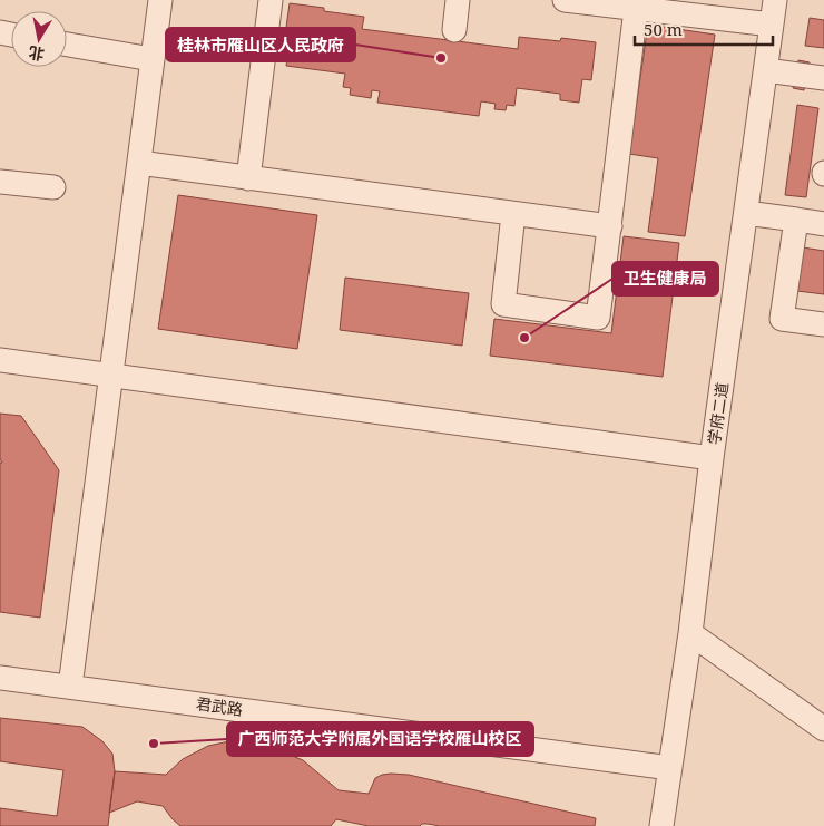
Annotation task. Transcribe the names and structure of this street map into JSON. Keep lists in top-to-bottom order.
{
  "streets": {
    "street": ["学府二道", "君武路"]
  },
  "crossings": [
    ["学府二道", "君武路"]
  ],
  "places": ["桂林市雁山区人民政府", "卫生健康局", "广西师范大学附属外国语学校雁山校区"],
  "scale_bar": "50 m",
  "north": "bottom"
}
